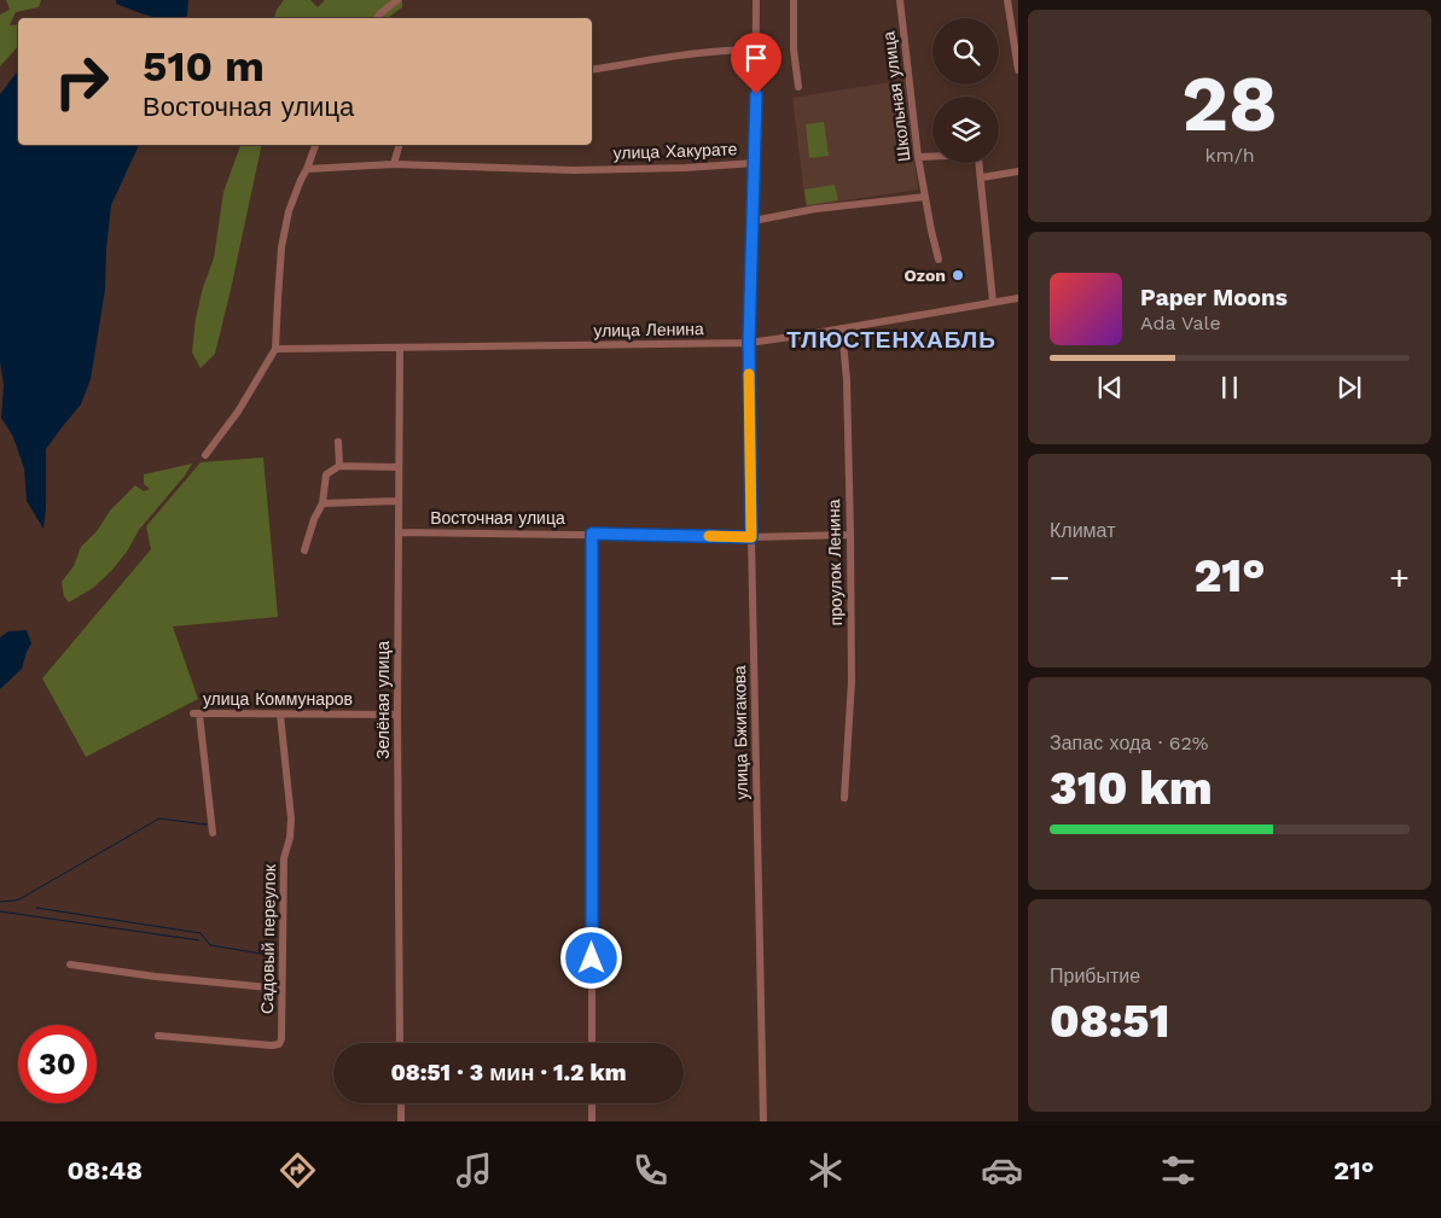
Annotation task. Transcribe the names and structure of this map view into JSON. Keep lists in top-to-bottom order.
{
  "streets": {
    "street": [
      "Школьная улица",
      "улица Хакурате",
      "улица Ленина",
      "Восточная улица",
      "проулок Ленина",
      "улица Коммунаров",
      "Зелёная улица",
      "улица Бжигакова",
      "Садовый переулок"
    ]
  },
  "crossings": [
    ["улица Хакурате", "улица Бжигакова"],
    ["улица Ленина", "проулок Ленина"],
    ["улица Ленина", "Зелёная улица"],
    ["улица Ленина", "улица Бжигакова"],
    ["Восточная улица", "проулок Ленина"],
    ["Восточная улица", "Зелёная улица"],
    ["Восточная улица", "улица Бжигакова"],
    ["улица Коммунаров", "Зелёная улица"],
    ["улица Коммунаров", "Садовый переулок"]
  ],
  "districts": ["ТЛЮСТЕНХАБЛЬ"],
  "places": ["Ozon"],
  "page": {
    "tile": [
      ["28", "km/h"],
      "Климат",
      ["Запас хода · 62%", "310 km"],
      ["Прибытие", "08:51"]
    ],
    "turn": ["510 m", "Восточная улица"],
    "song": ["Paper Moons", "Ada Vale"],
    "heat": ["−", "21°", "+"],
    "limit": "30",
    "trip": "08:51 · 3 мин · 1.2 km",
    "tabs": ["08:48", "21°"]
  }
}
